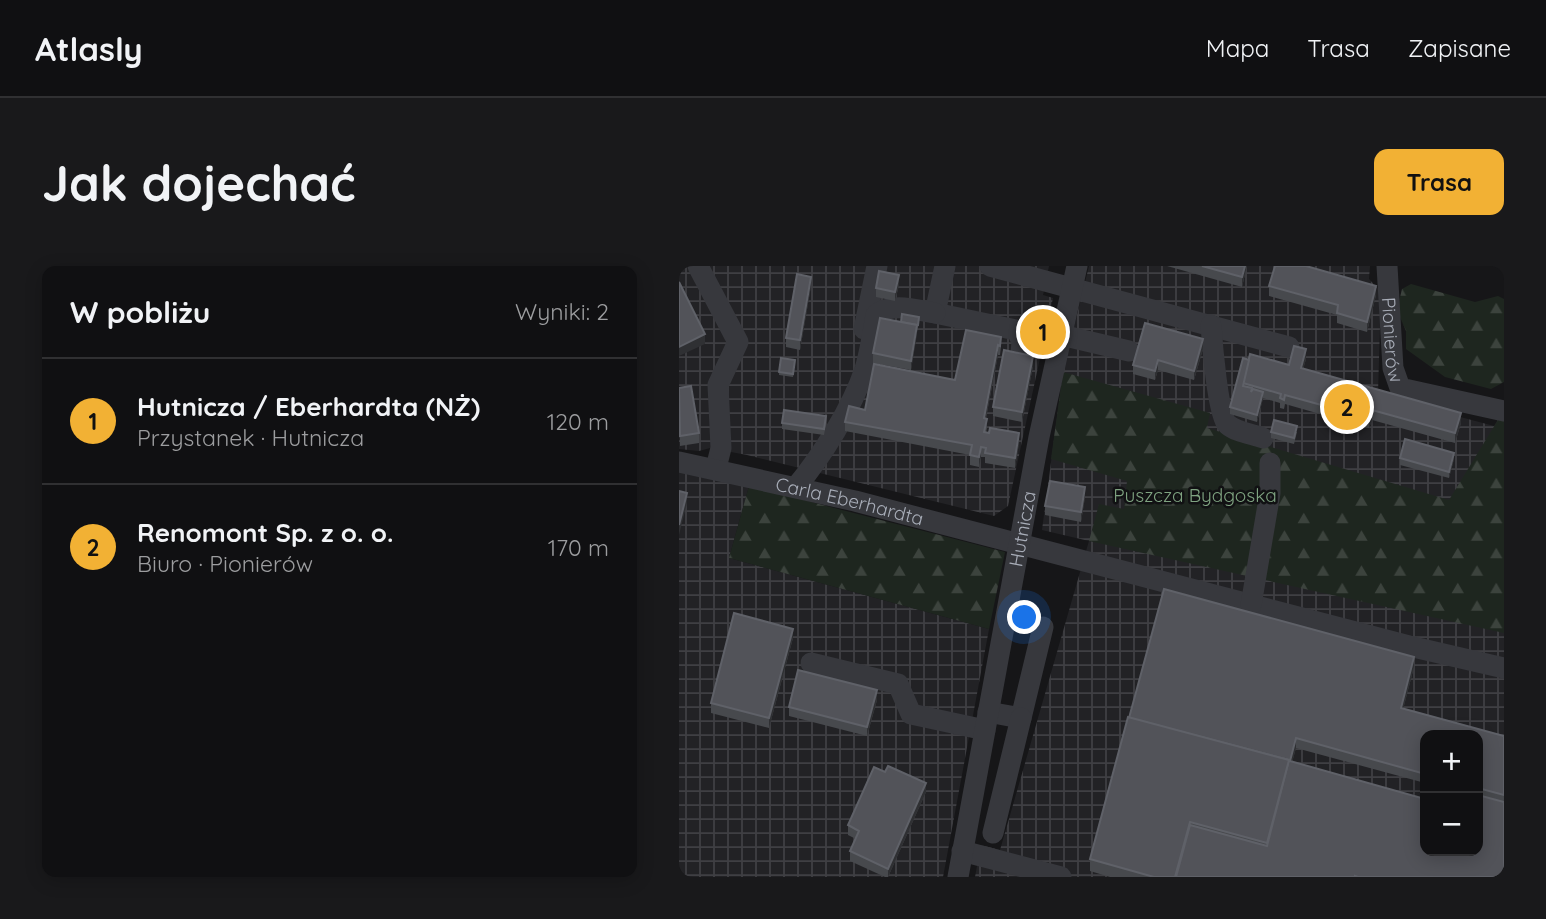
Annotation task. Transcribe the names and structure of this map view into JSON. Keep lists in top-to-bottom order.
{
  "streets": {
    "street": ["Pionierów", "Carla Eberhardta", "Hutnicza"]
  },
  "crossings": [
    ["Carla Eberhardta", "Hutnicza"]
  ],
  "parks": ["Puszcza Bydgoska"],
  "page": {
    "header": "Atlasly",
    "nav": ["Mapa", "Trasa", "Zapisane"],
    "buttons": "Trasa",
    "title": "Jak dojechać",
    "heading": ["W pobliżu", "Wyniki: 2"],
    "pins": ["1", "2"],
    "list": [
      {
        "mark": "1",
        "name": "Hutnicza / Eberhardta (NŻ)",
        "note": "Przystanek · Hutnicza",
        "value": "120 m"
      },
      {
        "mark": "2",
        "name": "Renomont Sp. z o. o.",
        "note": "Biuro · Pionierów",
        "value": "170 m"
      }
    ],
    "map_buttons": ["+", "−"]
  }
}
